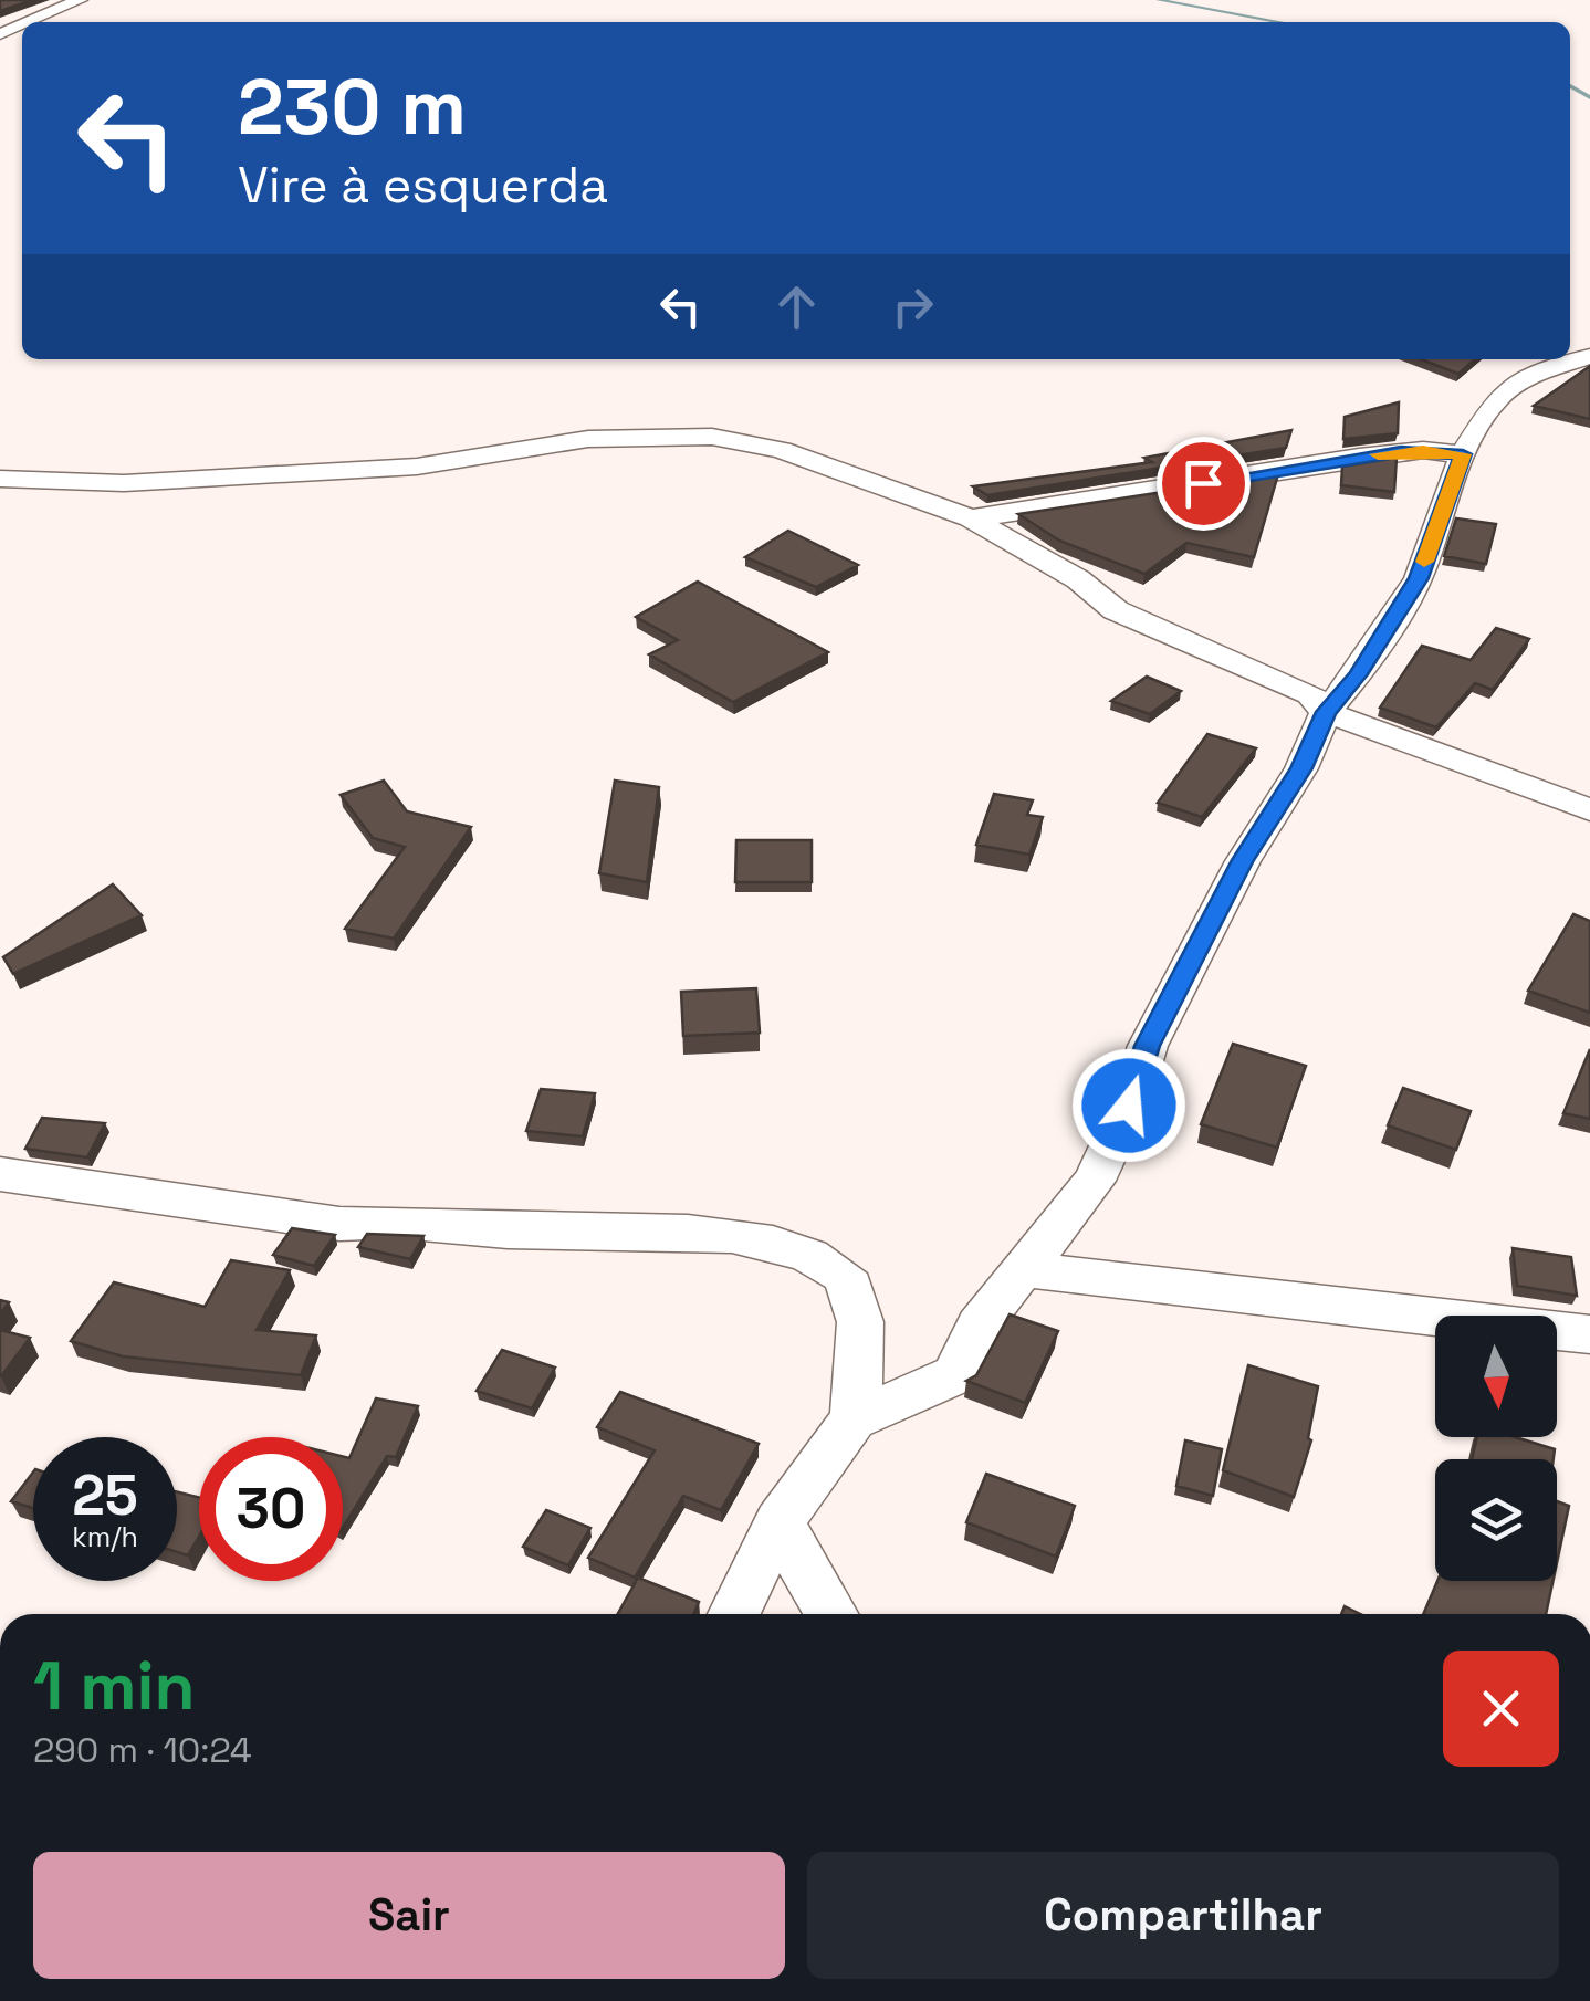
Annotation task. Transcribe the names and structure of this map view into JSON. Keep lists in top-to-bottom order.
{
  "north": "bottom",
  "page": {
    "turn": ["230 m", "Vire à esquerda"],
    "speed": "25 km/h",
    "limit": "30",
    "heading": ["1 min", "290 m · 10:24"],
    "buttons": ["Sair", "Compartilhar"]
  }
}
